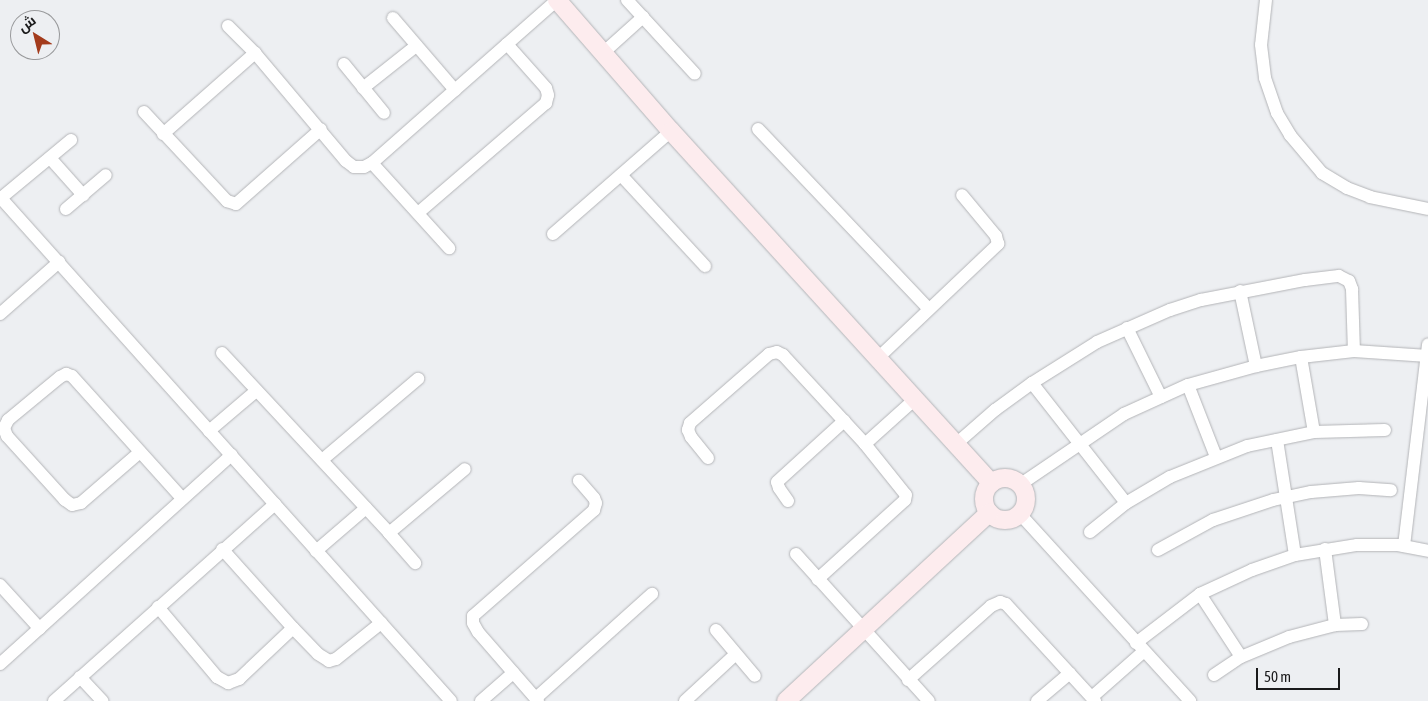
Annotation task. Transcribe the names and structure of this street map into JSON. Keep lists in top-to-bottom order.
{
  "scale_bar": "50 m",
  "north": "top left"
}
